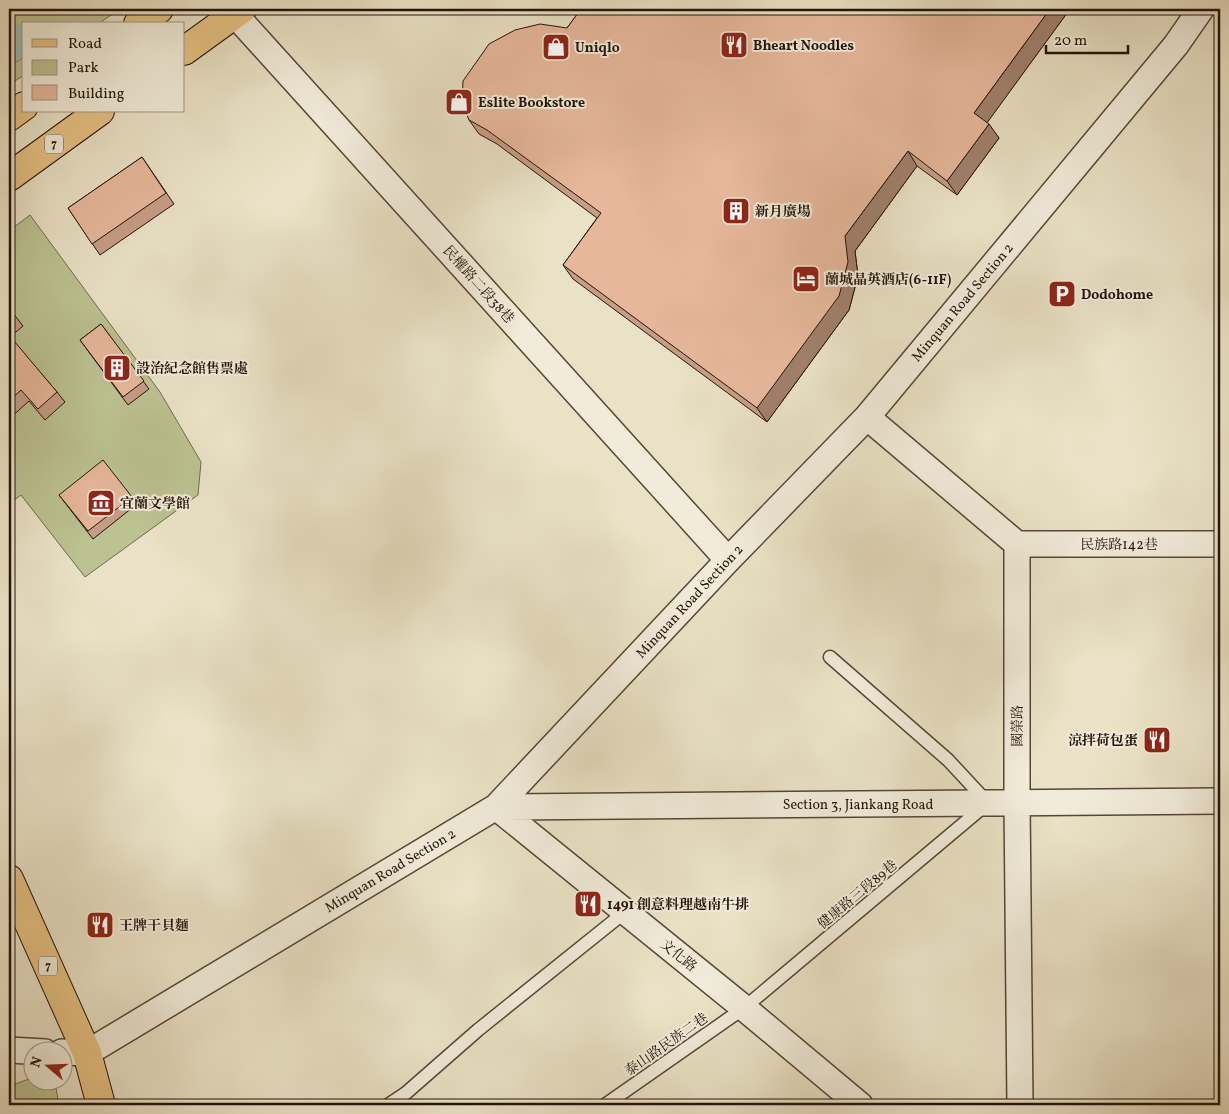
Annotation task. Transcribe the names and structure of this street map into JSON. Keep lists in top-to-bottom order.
{
  "streets": {
    "main road": ["7"],
    "street": [
      "民權路二段38巷",
      "Minquan Road Section 2",
      "民族路142巷",
      "國榮路",
      "Section 3, Jiankang Road",
      "文化路"
    ],
    "lane": ["健康路三段89巷", "泰山路民族二巷"]
  },
  "crossings": [
    ["7", "Minquan Road Section 2"],
    ["民權路二段38巷", "Minquan Road Section 2"],
    ["Minquan Road Section 2", "Section 3, Jiankang Road"],
    ["Minquan Road Section 2", "文化路"],
    ["民族路142巷", "國榮路"],
    ["國榮路", "Section 3, Jiankang Road"],
    ["Section 3, Jiankang Road", "健康路三段89巷"],
    ["Section 3, Jiankang Road", "文化路"],
    ["健康路三段89巷", "文化路"],
    ["健康路三段89巷", "泰山路民族二巷"],
    ["文化路", "泰山路民族二巷"]
  ],
  "places": {
    "restaurant": [
      "Bheart Noodles",
      "涼拌荷包蛋",
      "1491 創意料理越南牛排",
      "王牌干貝麵"
    ],
    "shop": ["Uniqlo", "Eslite Bookstore"],
    "building": ["新月廣場", "設治紀念館售票處"],
    "hotel": ["蘭城晶英酒店(6-11F)"],
    "parking": ["Dodohome"],
    "museum": ["宜蘭文學館"]
  },
  "legend": ["Road", "Park", "Building"],
  "scale_bar": "20 m",
  "north": "left"
}
